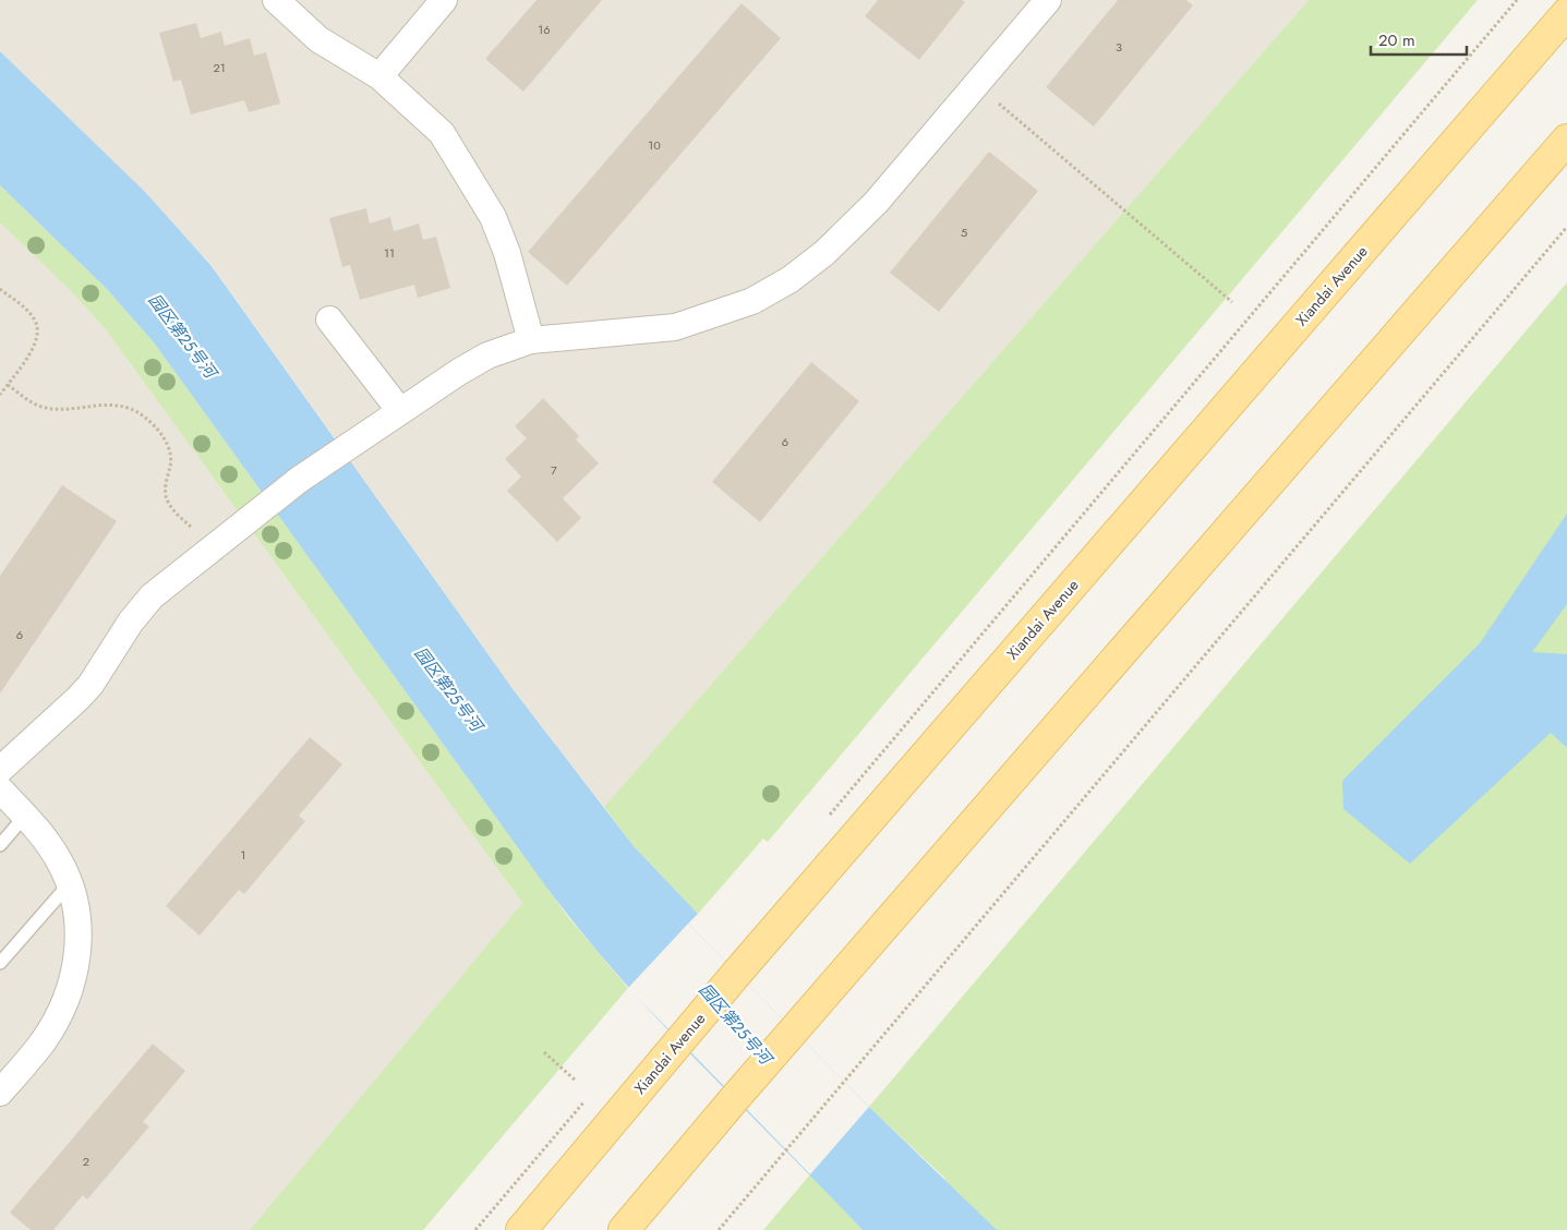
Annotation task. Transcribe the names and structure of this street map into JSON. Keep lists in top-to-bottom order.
{
  "streets": {
    "main road": ["Xiandai Avenue"]
  },
  "water": ["园区第25号河"],
  "house_numbers": [
    "16",
    "3",
    "21",
    "10",
    "5",
    "11",
    "6",
    "7",
    "6",
    "1",
    "2"
  ],
  "scale_bar": "20 m"
}
